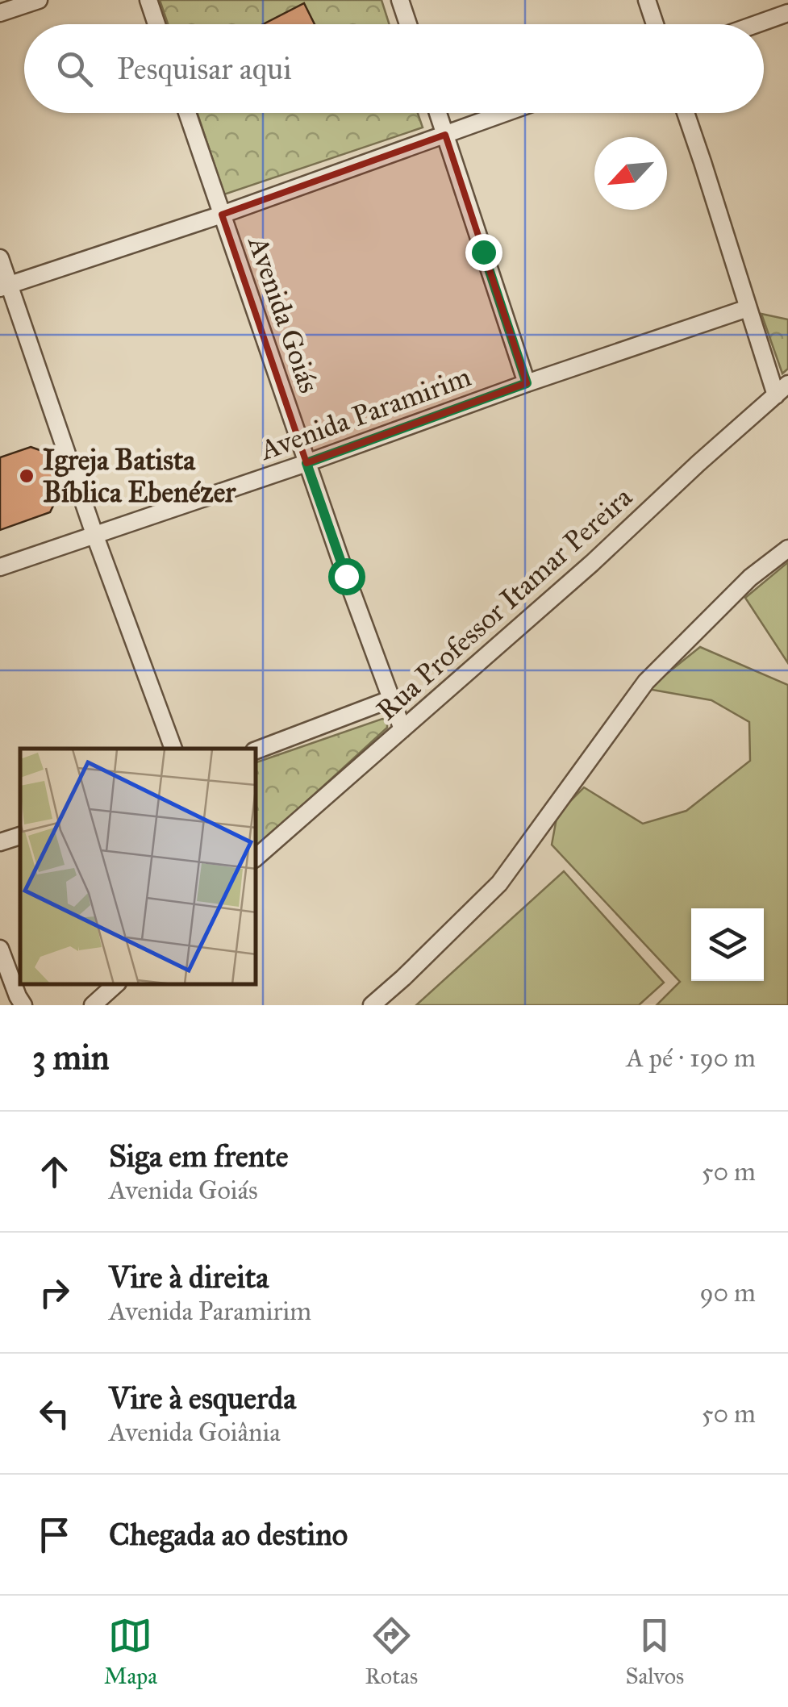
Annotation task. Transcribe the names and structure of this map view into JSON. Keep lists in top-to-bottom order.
{
  "streets": {
    "street": ["Avenida Goiás", "Avenida Paramirim", "Rua Professor Itamar Pereira"]
  },
  "crossings": [
    ["Avenida Goiás", "Avenida Paramirim"],
    ["Avenida Goiás", "Rua Professor Itamar Pereira"]
  ],
  "places": ["Igreja Batista Bíblica Ebenézer"],
  "north": "bottom left",
  "page": {
    "search": "Pesquisar aqui",
    "heading": ["3 min", "A pé · 190 m"],
    "list": [
      ["Siga em frente", "Avenida Goiás", "50 m"],
      ["Vire à direita", "Avenida Paramirim", "90 m"],
      ["Vire à esquerda", "Avenida Goiânia", "50 m"],
      "Chegada ao destino"
    ],
    "nav": ["Mapa", "Rotas", "Salvos"]
  }
}
